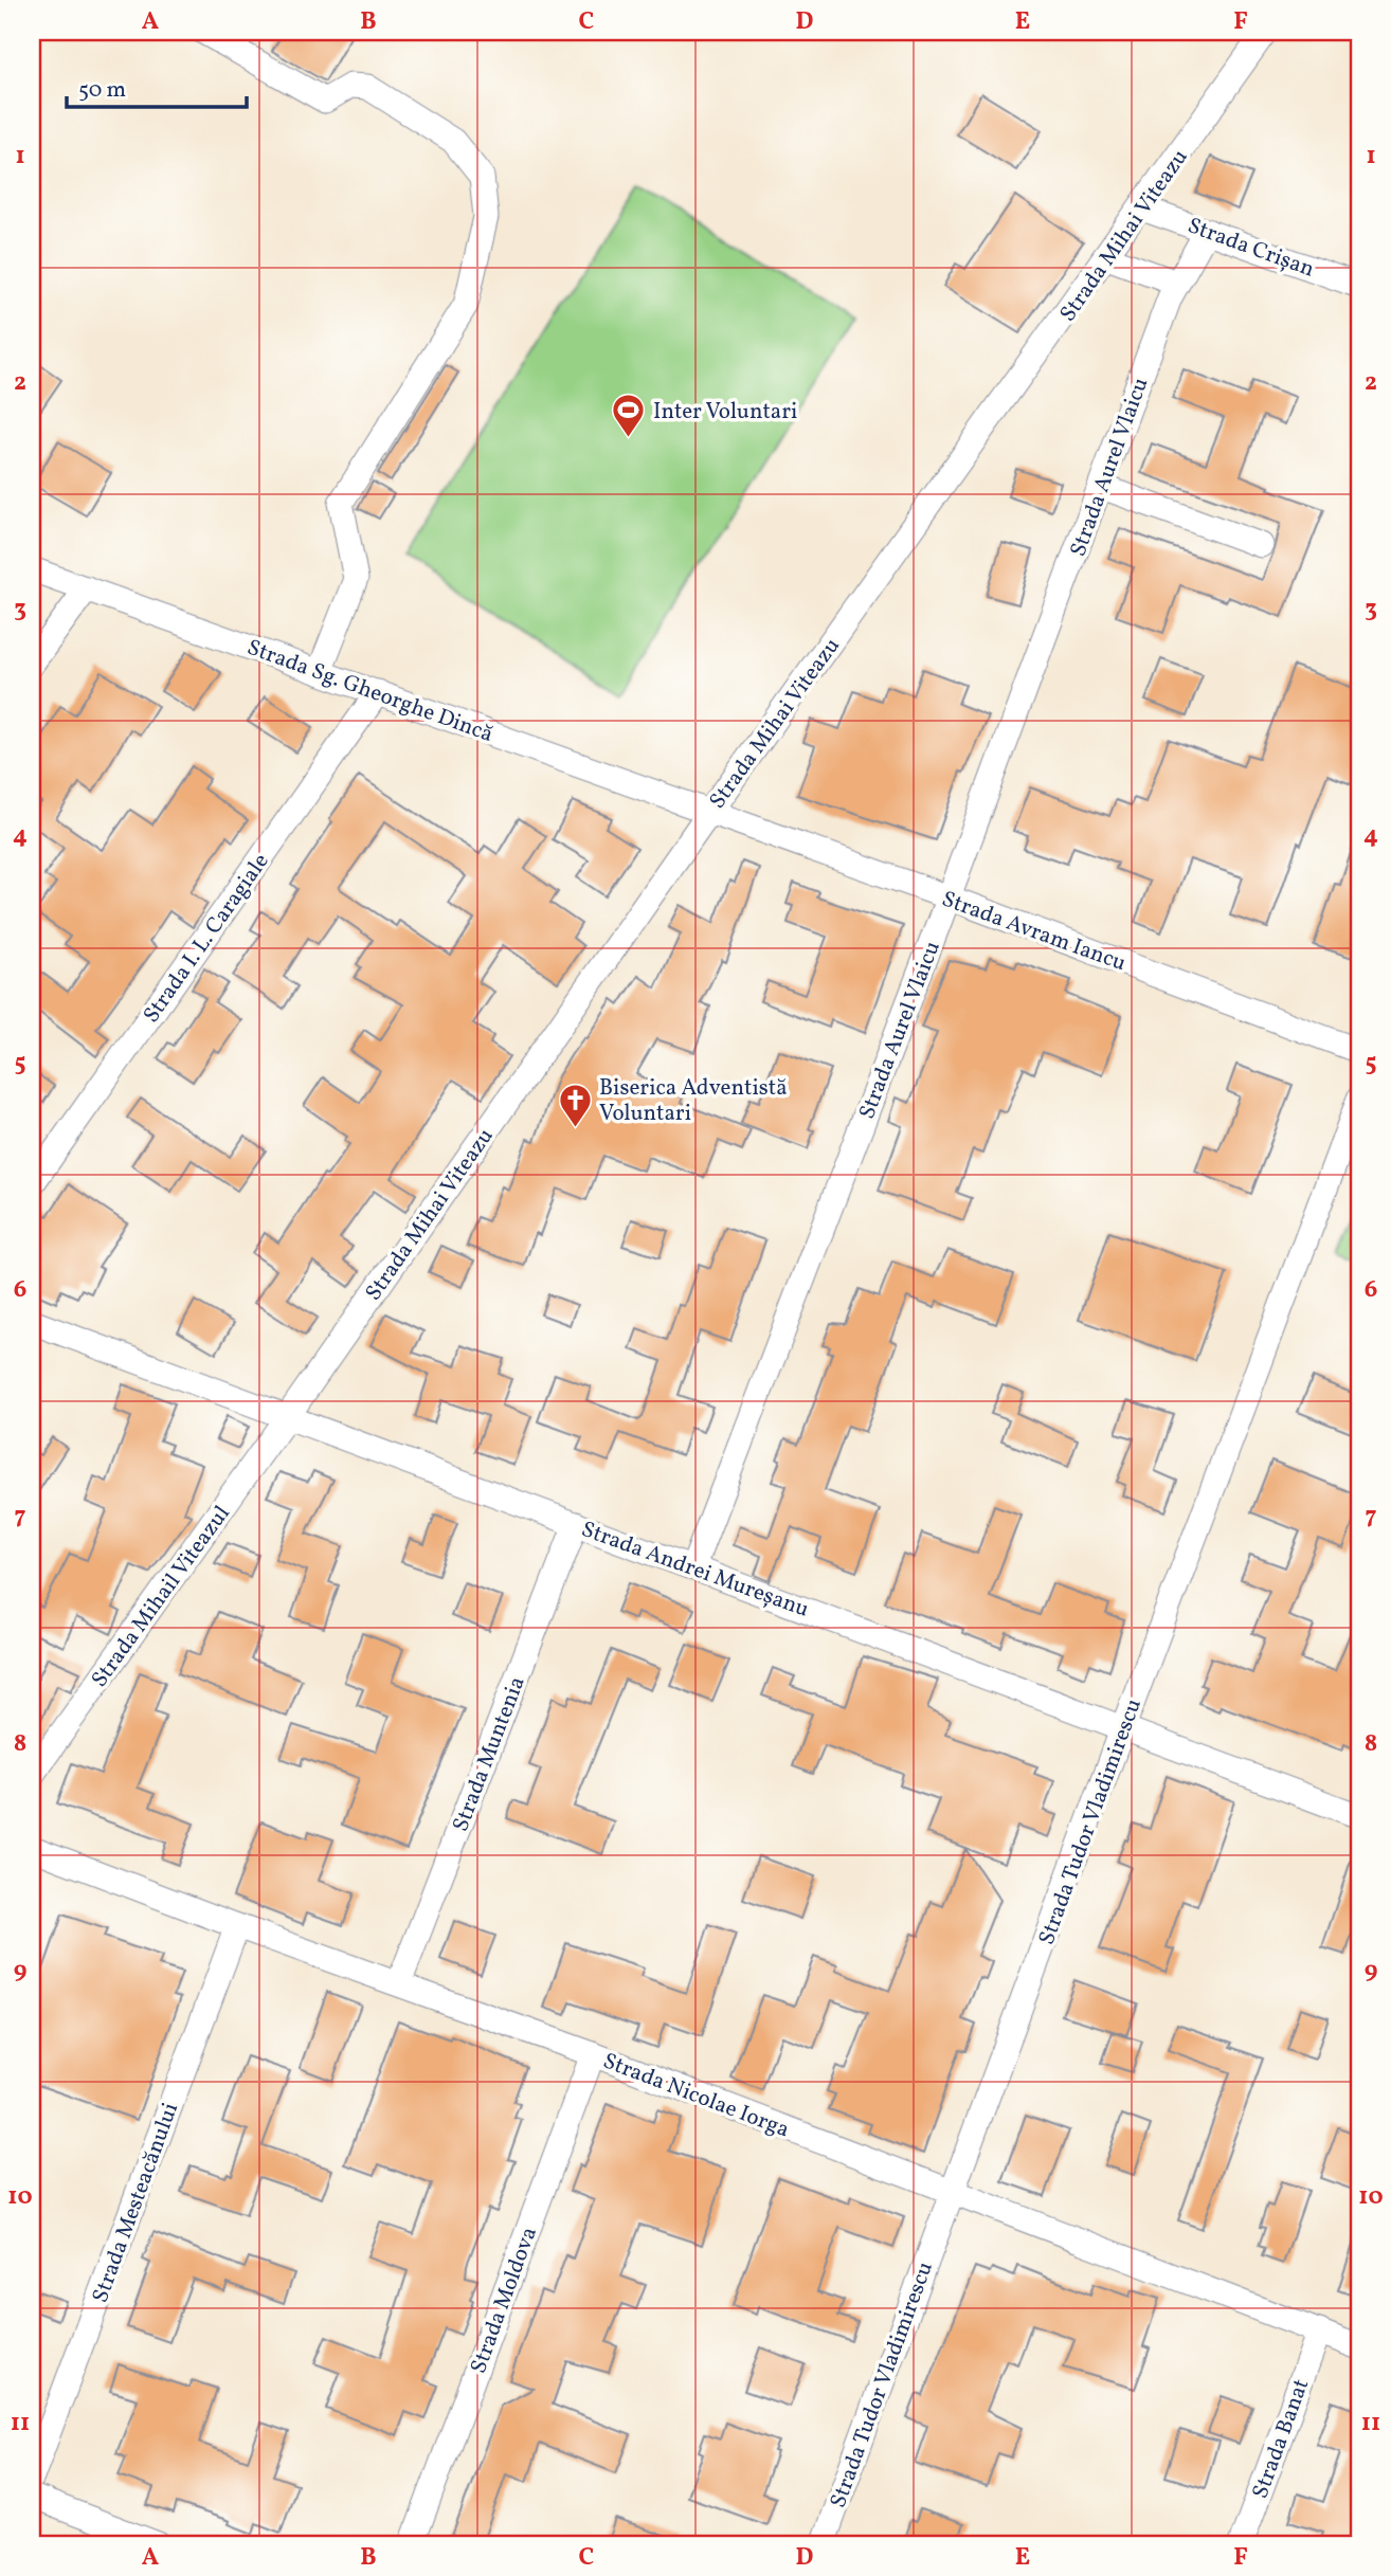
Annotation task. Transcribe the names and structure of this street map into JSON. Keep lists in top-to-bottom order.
{
  "streets": {
    "street": [
      "Strada Mihai Viteazu",
      "Strada Crișan",
      "Strada Aurel Vlaicu",
      "Strada Sg. Gheorghe Dincă",
      "Strada Avram Iancu",
      "Strada I. L. Caragiale",
      "Strada Andrei Mureșanu",
      "Strada Mihail Viteazul",
      "Strada Muntenia",
      "Strada Tudor Vladimirescu",
      "Strada Nicolae Iorga",
      "Strada Mesteacănului",
      "Strada Moldova",
      "Strada Banat"
    ]
  },
  "crossings": [
    ["Strada Mihai Viteazu", "Strada Crișan"],
    ["Strada Mihai Viteazu", "Strada Sg. Gheorghe Dincă"],
    ["Strada Mihai Viteazu", "Strada Avram Iancu"],
    ["Strada Mihai Viteazu", "Strada Andrei Mureșanu"],
    ["Strada Mihai Viteazu", "Strada Mihail Viteazul"],
    ["Strada Crișan", "Strada Aurel Vlaicu"],
    ["Strada Aurel Vlaicu", "Strada Avram Iancu"],
    ["Strada Aurel Vlaicu", "Strada Andrei Mureșanu"],
    ["Strada Sg. Gheorghe Dincă", "Strada Avram Iancu"],
    ["Strada Sg. Gheorghe Dincă", "Strada I. L. Caragiale"],
    ["Strada Andrei Mureșanu", "Strada Mihail Viteazul"],
    ["Strada Andrei Mureșanu", "Strada Muntenia"],
    ["Strada Andrei Mureșanu", "Strada Tudor Vladimirescu"],
    ["Strada Muntenia", "Strada Nicolae Iorga"],
    ["Strada Tudor Vladimirescu", "Strada Nicolae Iorga"],
    ["Strada Nicolae Iorga", "Strada Mesteacănului"],
    ["Strada Nicolae Iorga", "Strada Moldova"],
    ["Strada Nicolae Iorga", "Strada Banat"]
  ],
  "places": {
    "sports": ["Inter Voluntari"],
    "church": ["Biserica Adventistă Voluntari"]
  },
  "scale_bar": "50 m",
  "grid": {
    "columns": [
      "A",
      "B",
      "C",
      "D",
      "E",
      "F"
    ],
    "rows": [
      "1",
      "2",
      "3",
      "4",
      "5",
      "6",
      "7",
      "8",
      "9",
      "10",
      "11"
    ]
  }
}
